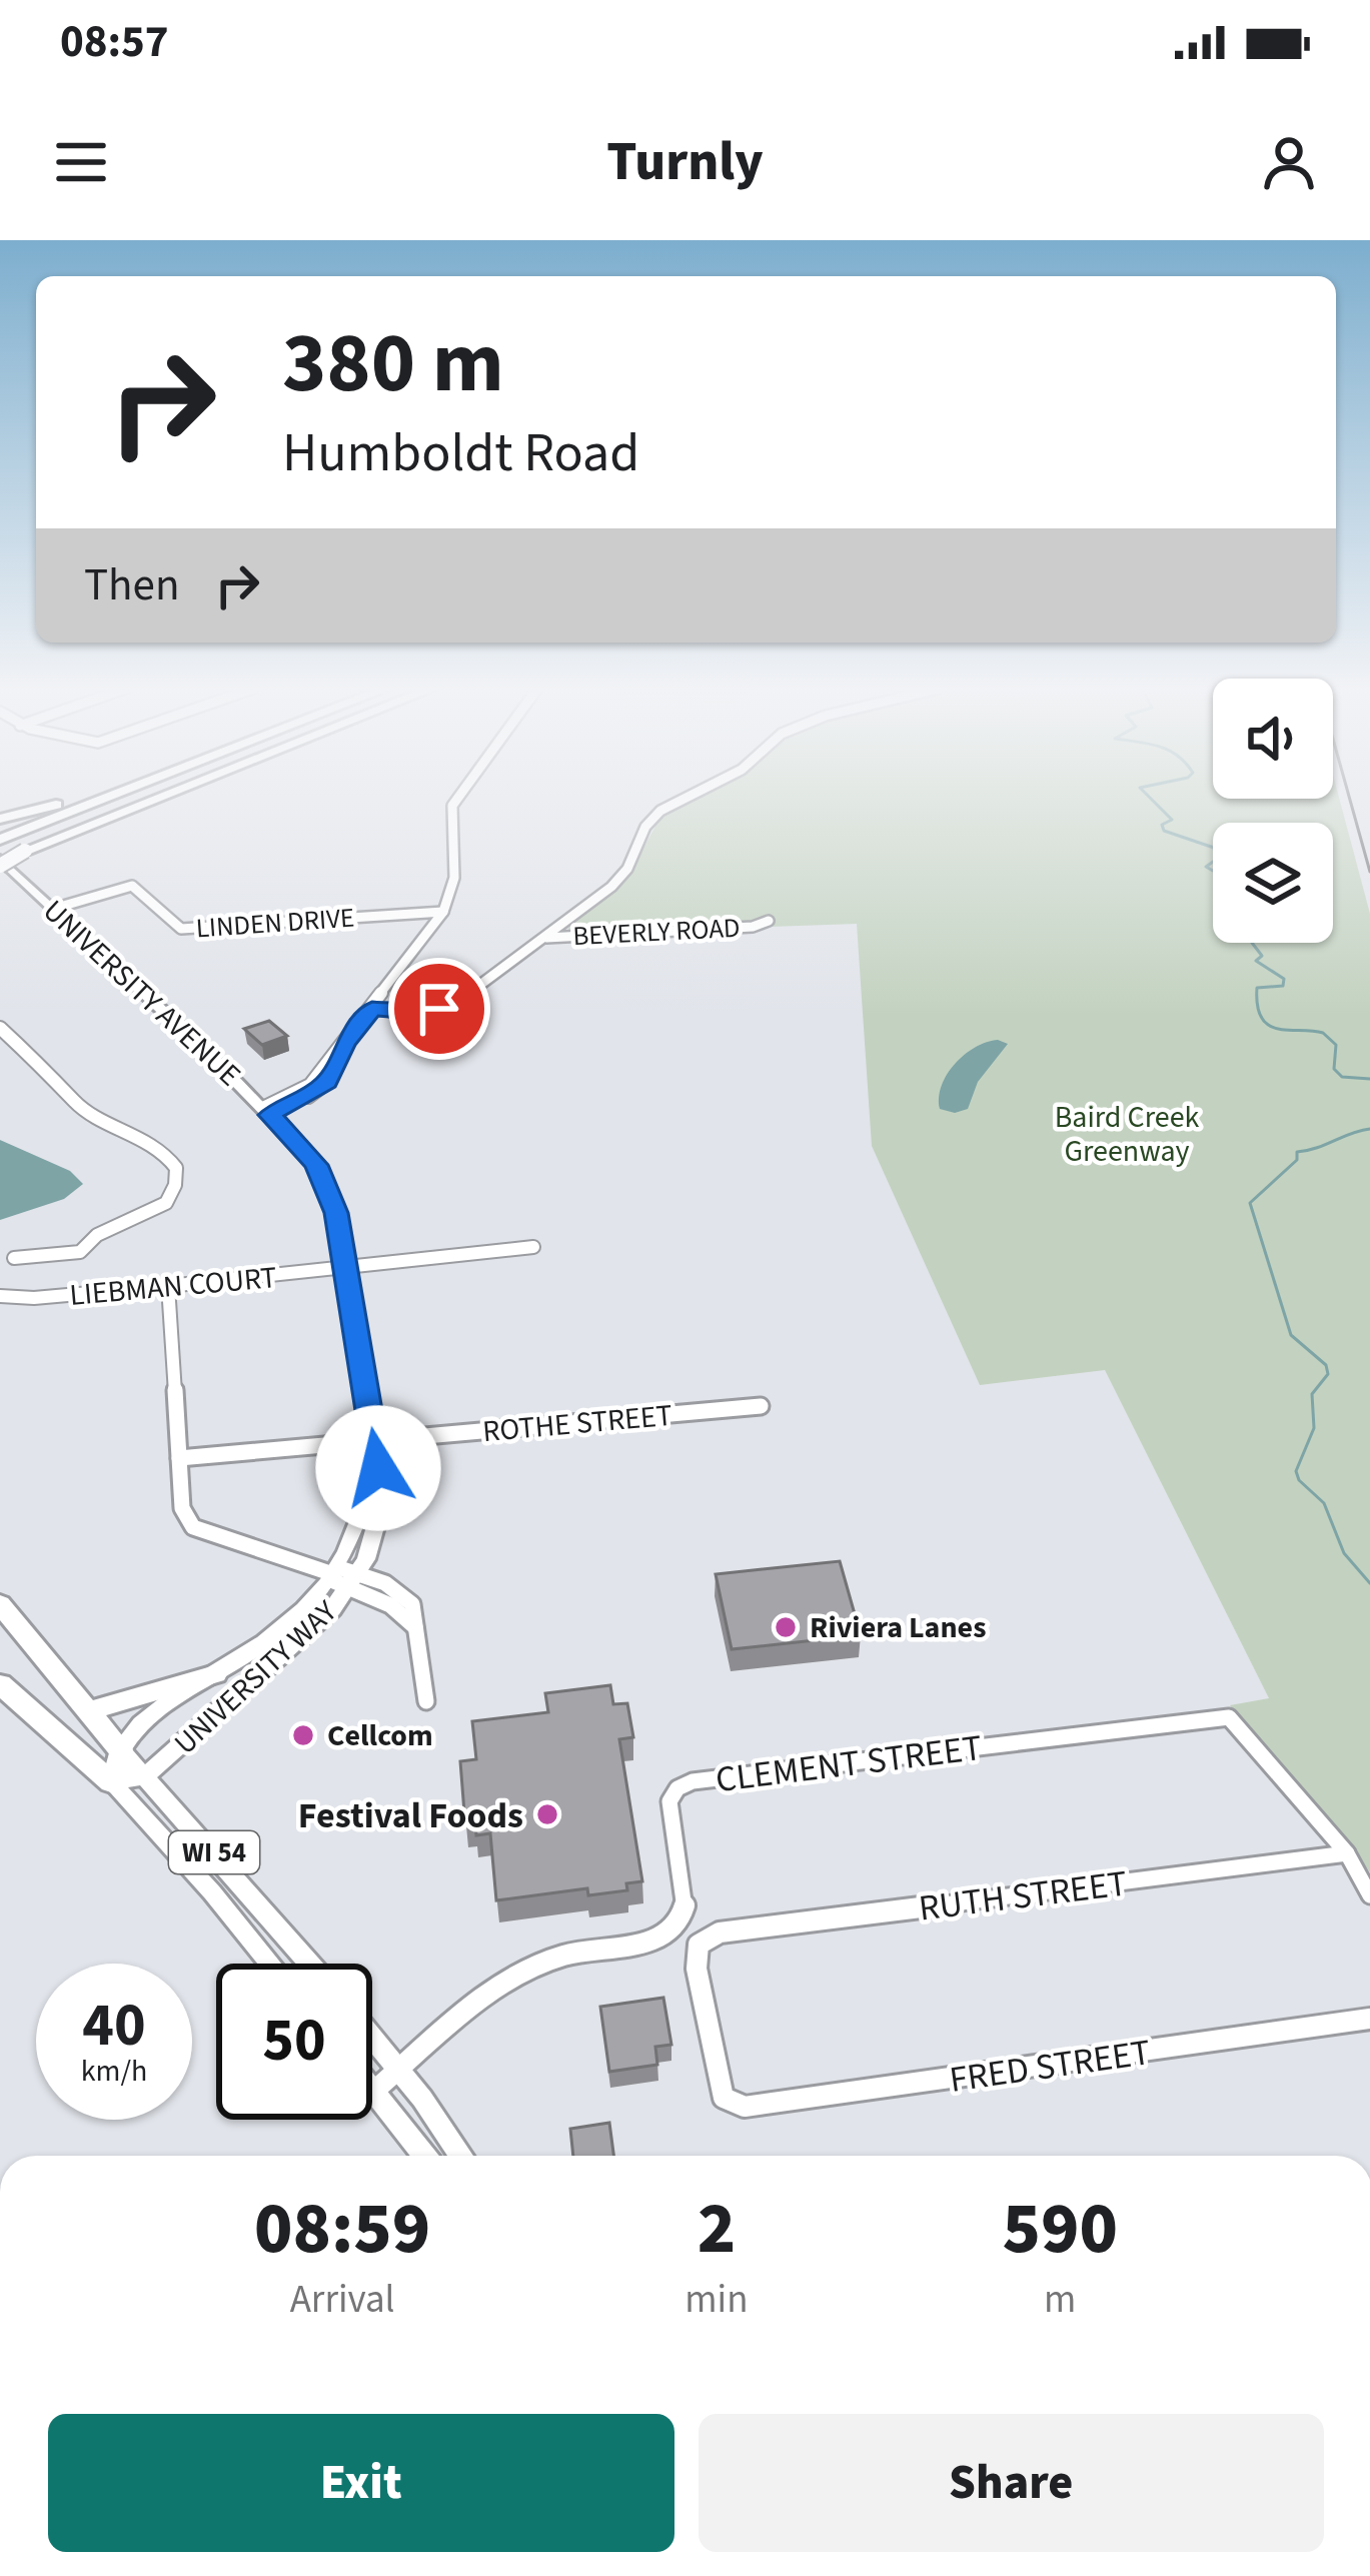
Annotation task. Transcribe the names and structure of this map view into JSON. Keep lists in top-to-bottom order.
{
  "streets": {
    "highway": ["WI 54"],
    "main road": ["UNIVERSITY AVENUE", "UNIVERSITY WAY"],
    "street": [
      "LINDEN DRIVE",
      "BEVERLY ROAD",
      "LIEBMAN COURT",
      "ROTHE STREET",
      "CLEMENT STREET",
      "RUTH STREET",
      "FRED STREET"
    ]
  },
  "crossings": [
    ["LINDEN DRIVE", "UNIVERSITY AVENUE"],
    ["UNIVERSITY AVENUE", "LIEBMAN COURT"],
    ["UNIVERSITY AVENUE", "ROTHE STREET"],
    ["UNIVERSITY AVENUE", "UNIVERSITY WAY"],
    ["UNIVERSITY WAY", "WI 54"],
    ["CLEMENT STREET", "RUTH STREET"],
    ["RUTH STREET", "FRED STREET"]
  ],
  "parks": ["Baird Creek Greenway"],
  "places": ["Riviera Lanes", "Cellcom", "Festival Foods"],
  "page": {
    "status": "08:57",
    "header": "Turnly",
    "turn": ["380 m", "Humboldt Road"],
    "then": "Then",
    "speed": "40 km/h",
    "limit": "50",
    "eta": [
      "08:59",
      "Arrival",
      "2",
      "min",
      "590",
      "m"
    ],
    "buttons": ["Exit", "Share"]
  }
}
